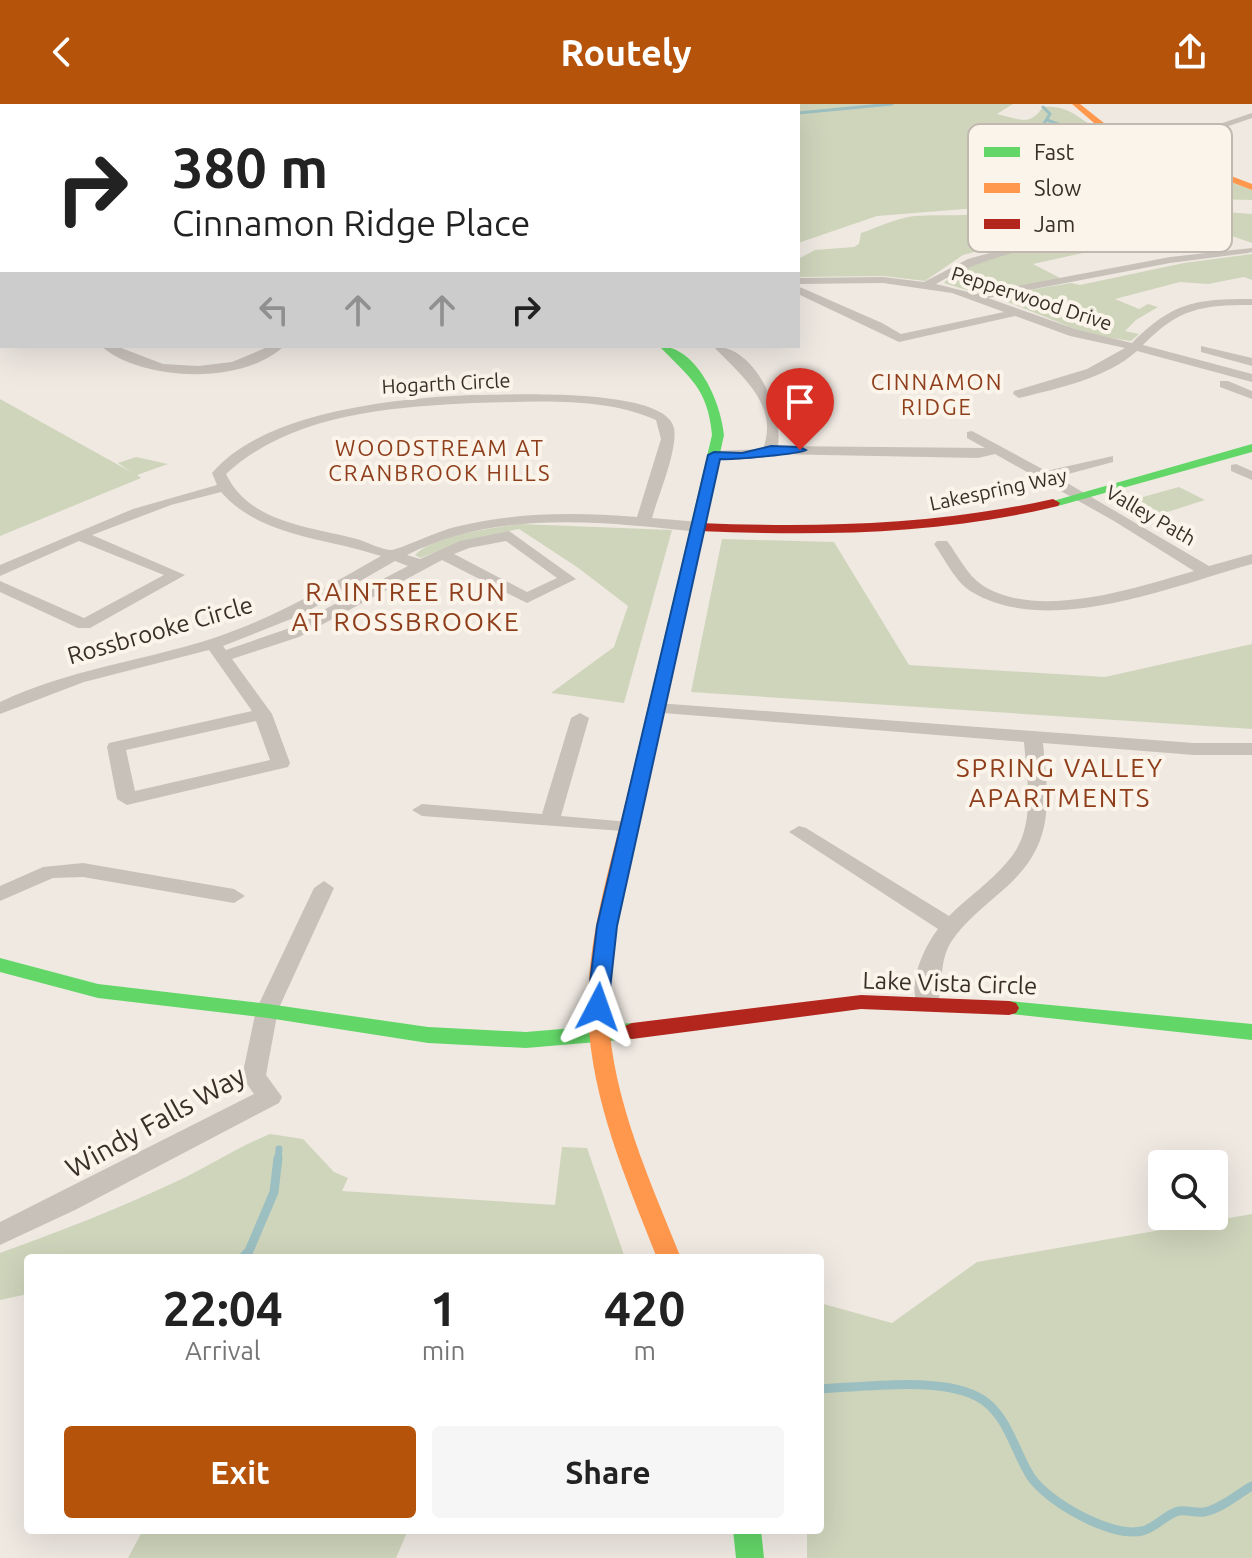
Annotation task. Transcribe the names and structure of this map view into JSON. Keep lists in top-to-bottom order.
{
  "streets": {
    "street": [
      "Pepperwood Drive",
      "Hogarth Circle",
      "Lakespring Way",
      "Valley Path",
      "Rossbrooke Circle",
      "Lake Vista Circle",
      "Windy Falls Way"
    ]
  },
  "crossings": [
    ["Hogarth Circle", "Rossbrooke Circle"],
    ["Lakespring Way", "Valley Path"],
    ["Lakespring Way", "Rossbrooke Circle"]
  ],
  "districts": [
    "CINNAMON RIDGE",
    "WOODSTREAM AT CRANBROOK HILLS",
    "RAINTREE RUN AT ROSSBROOKE",
    "SPRING VALLEY APARTMENTS"
  ],
  "legend": ["Fast", "Slow", "Jam"],
  "page": {
    "header": "Routely",
    "turn": ["380 m", "Cinnamon Ridge Place"],
    "eta": [
      "22:04",
      "Arrival",
      "1",
      "min",
      "420",
      "m"
    ],
    "buttons": ["Exit", "Share"]
  }
}
